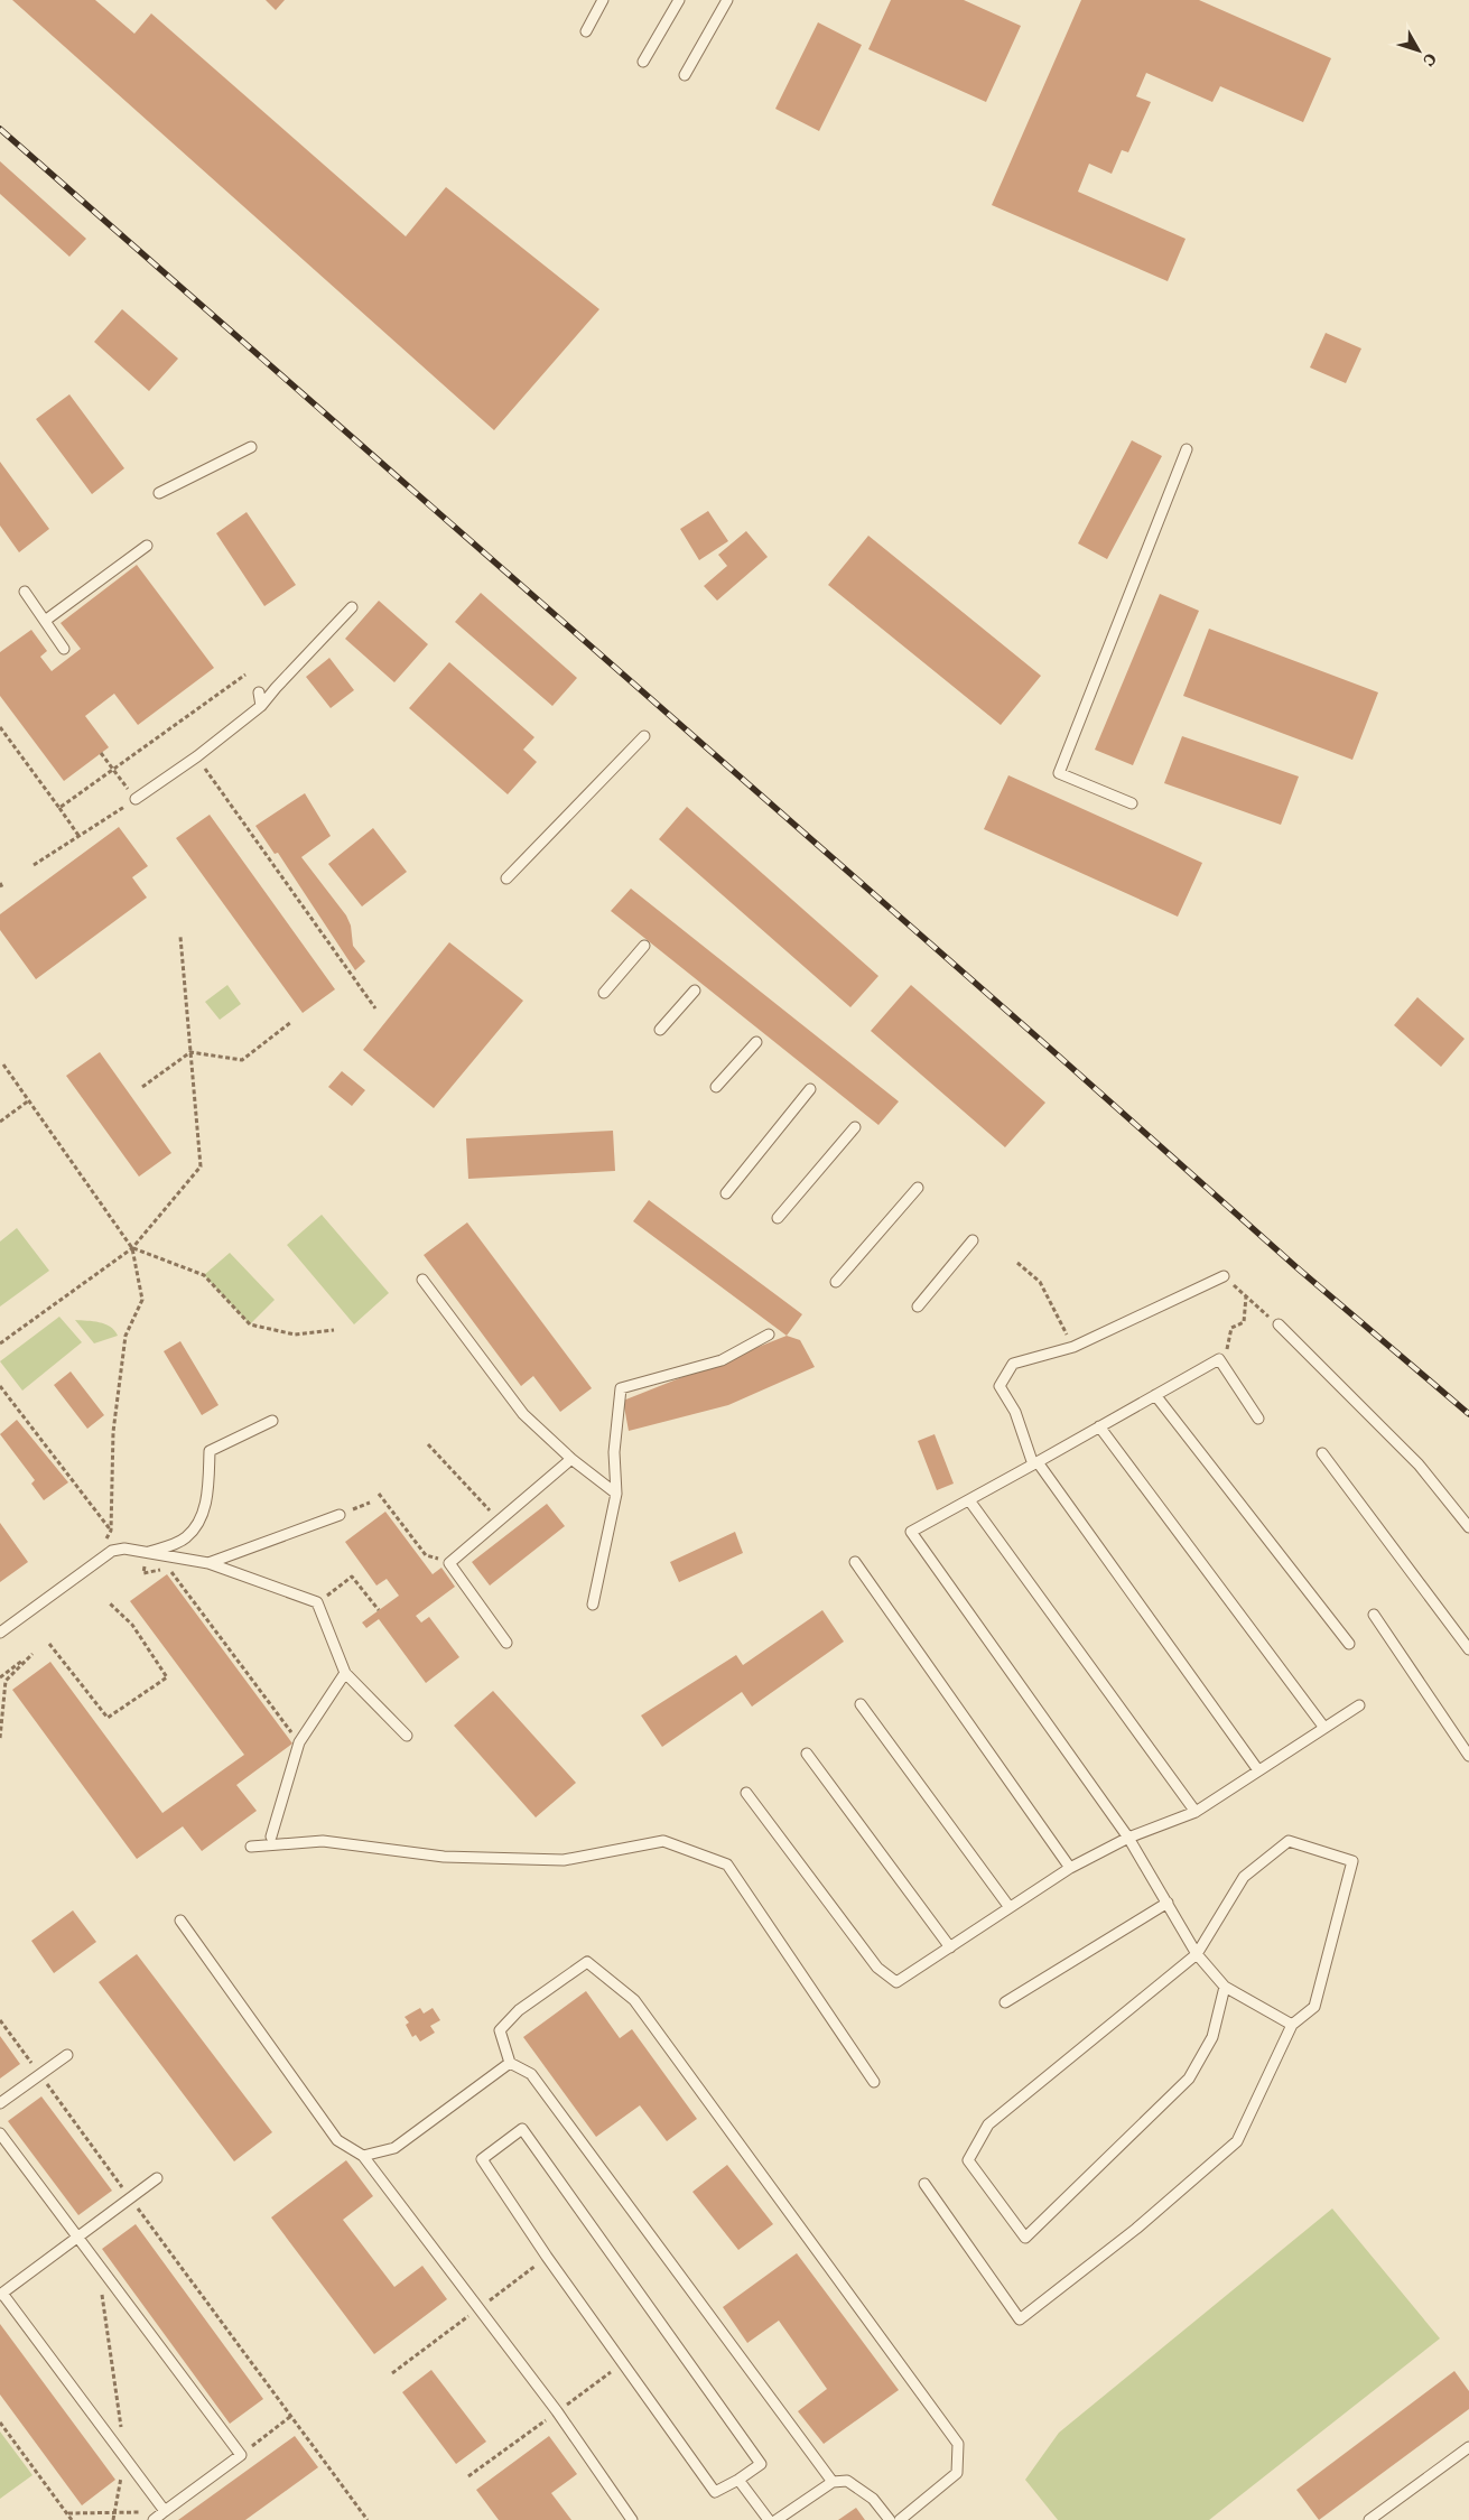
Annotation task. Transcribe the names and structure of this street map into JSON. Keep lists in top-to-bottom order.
{
  "north": "bottom right"
}
